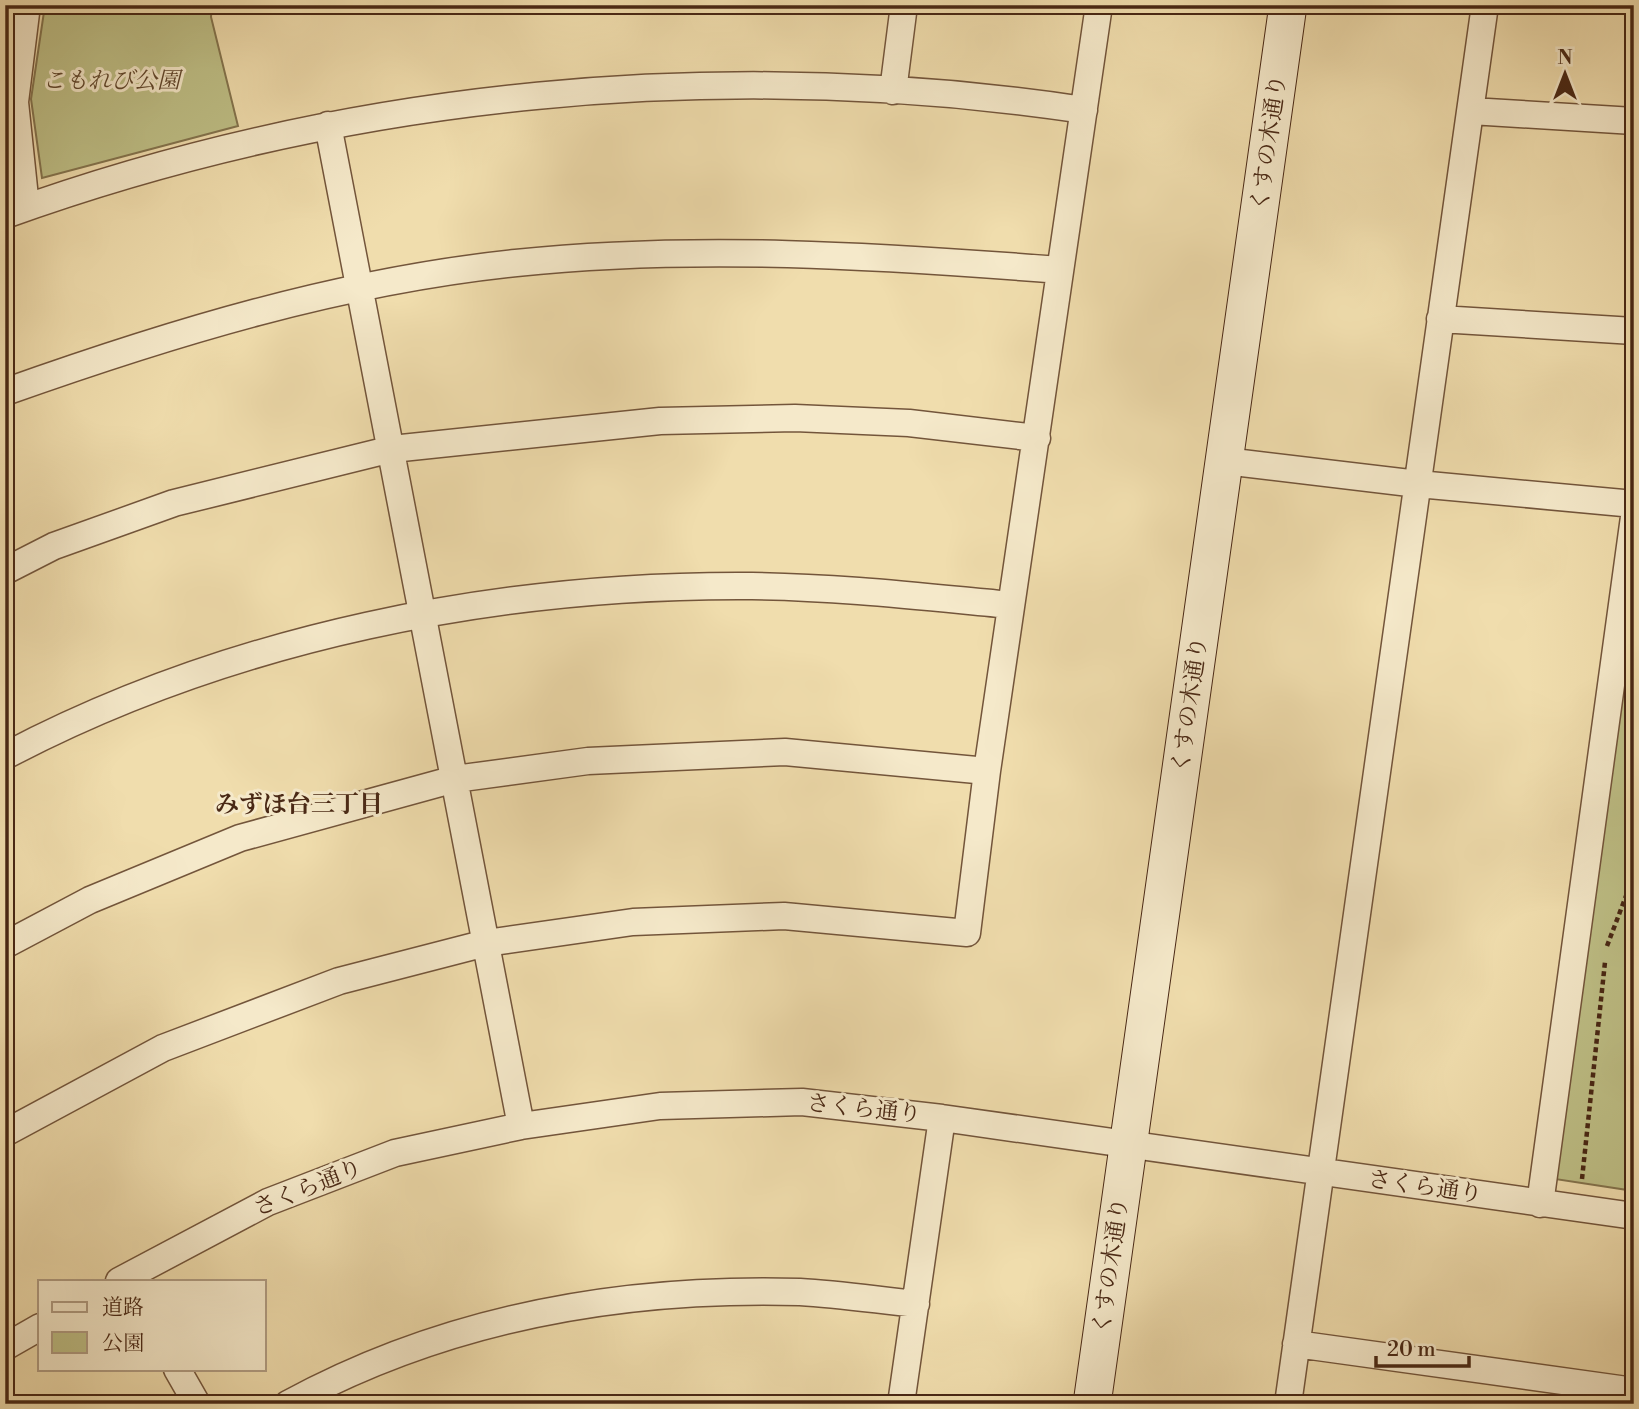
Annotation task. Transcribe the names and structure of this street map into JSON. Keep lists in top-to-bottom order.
{
  "streets": {
    "street": ["くすの木通り", "さくら通り"]
  },
  "crossings": [
    ["くすの木通り", "さくら通り"]
  ],
  "districts": ["みずほ台三丁目"],
  "parks": ["こもれび公園"],
  "legend": ["道路", "公園"],
  "scale_bar": "20 m",
  "north": "top"
}
